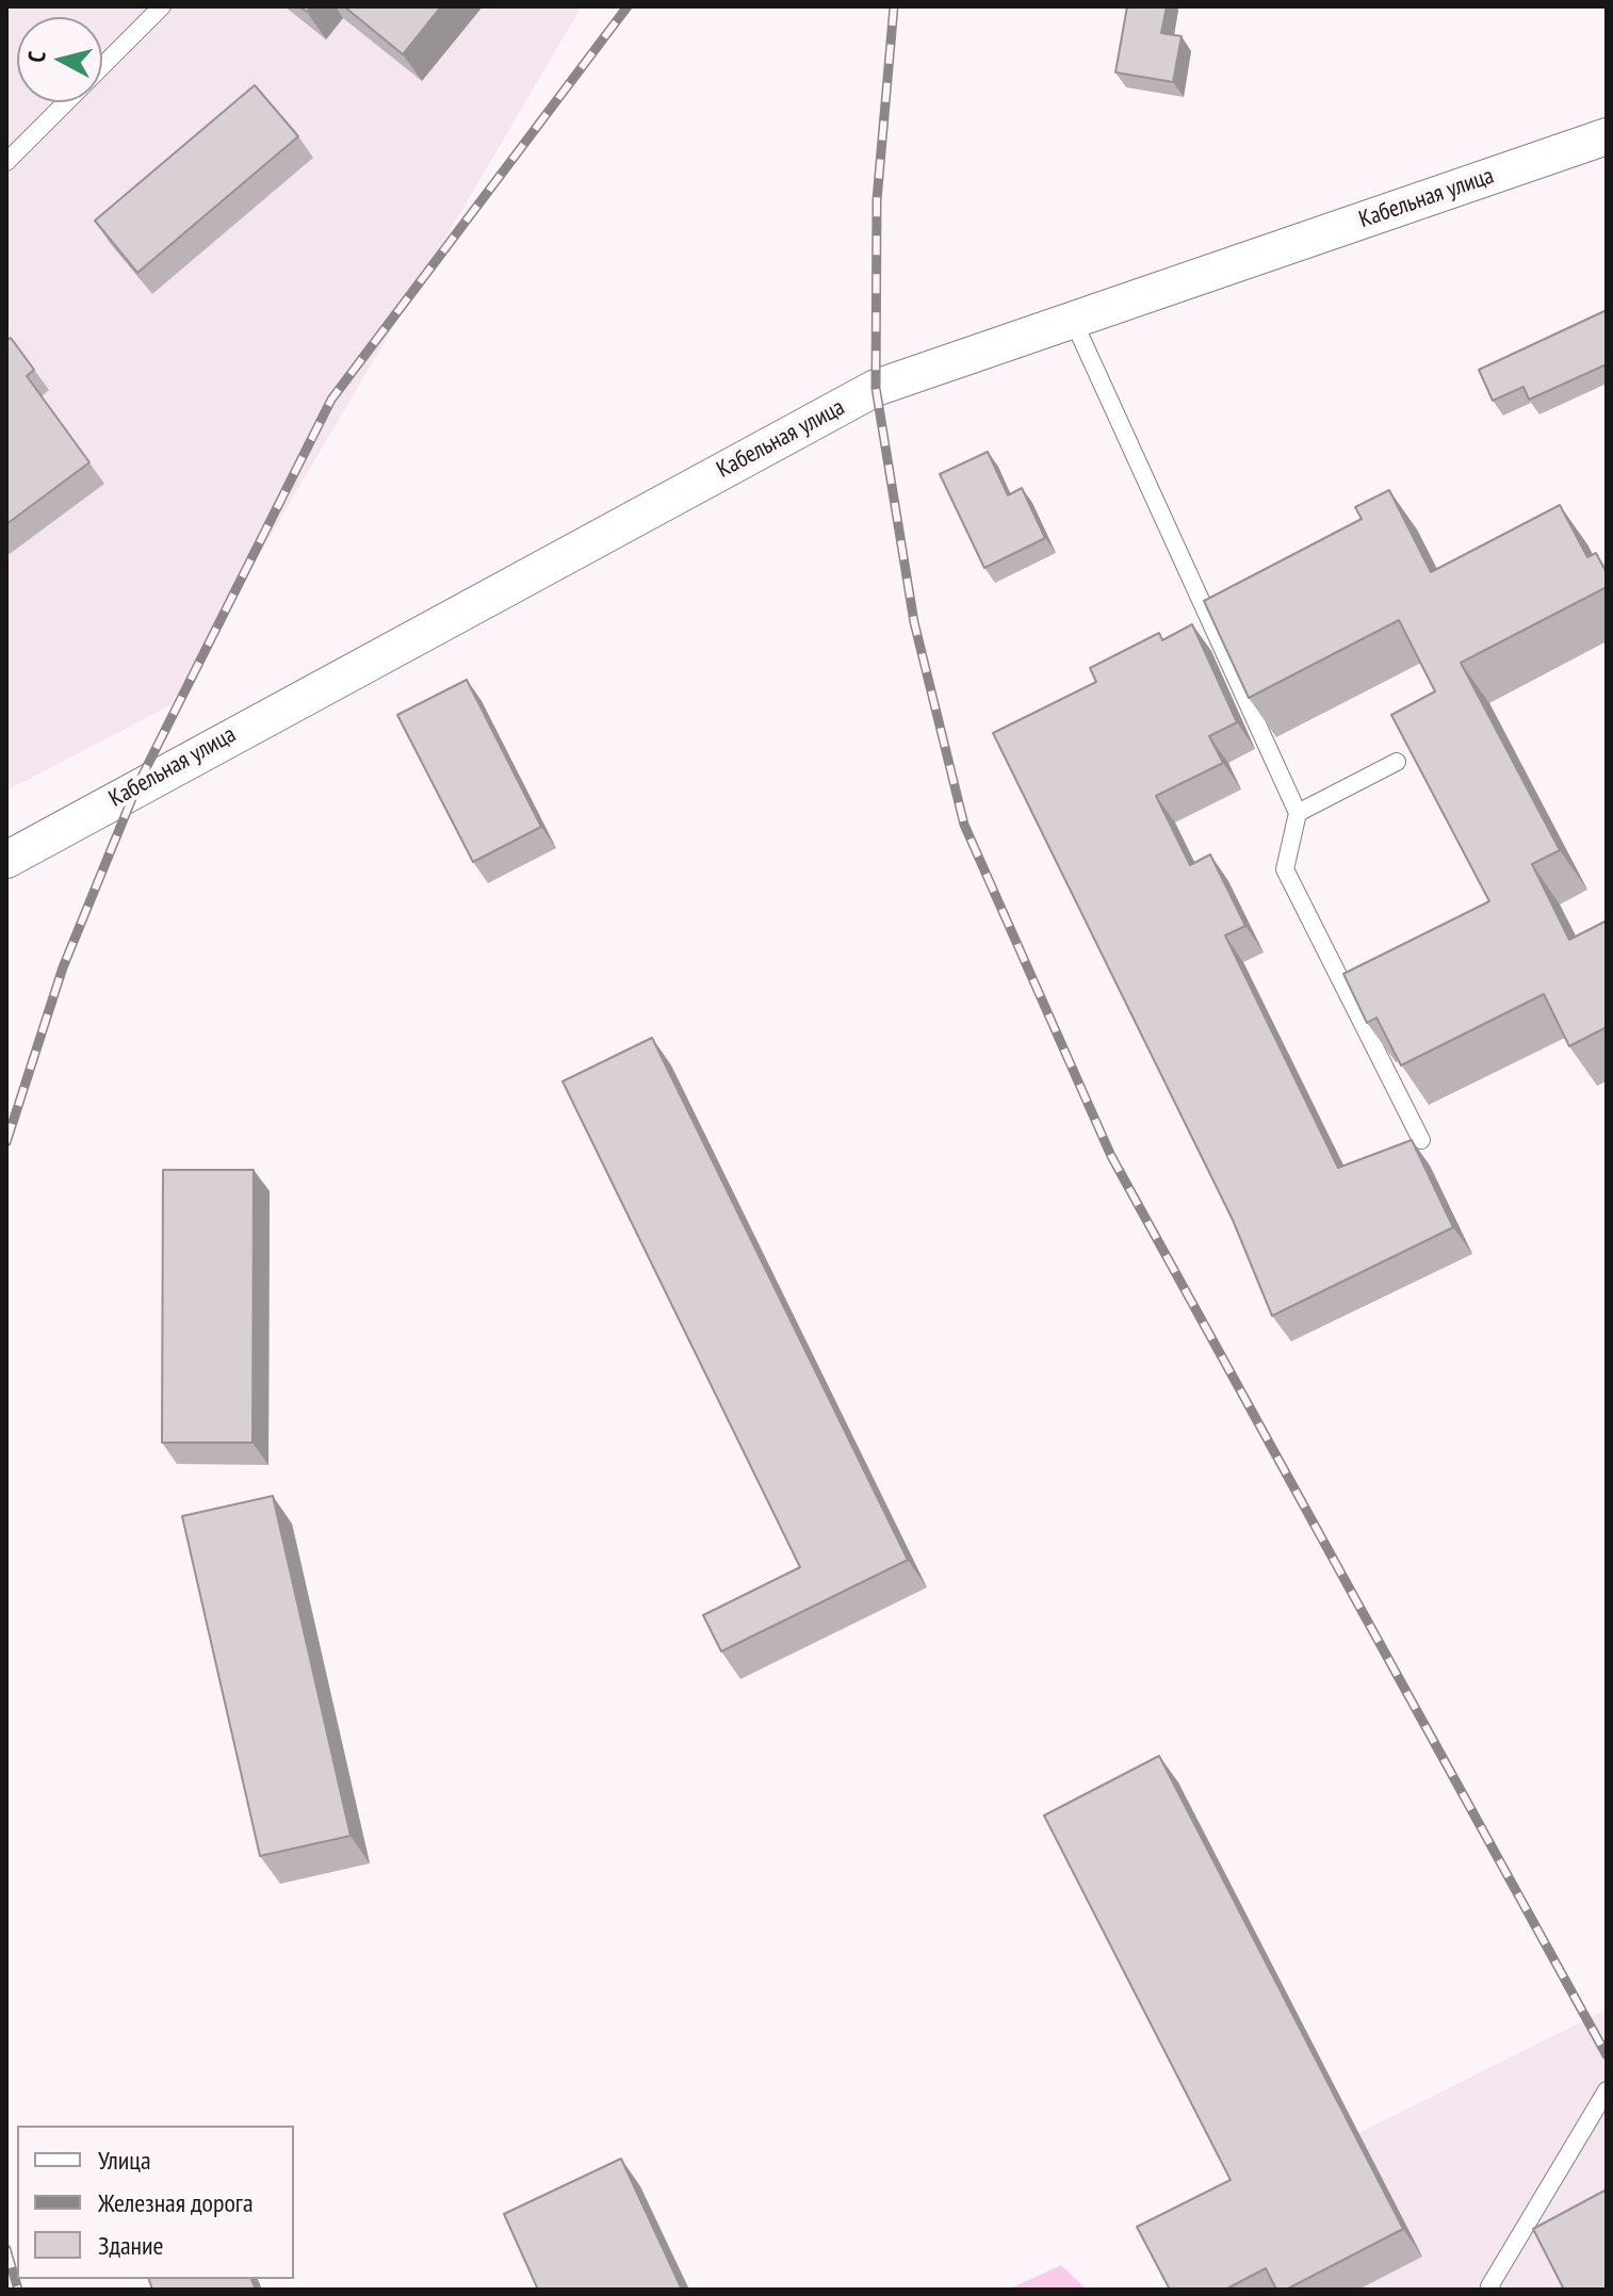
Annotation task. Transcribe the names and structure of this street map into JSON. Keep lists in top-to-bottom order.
{
  "streets": {
    "street": ["Кабельная улица"]
  },
  "legend": ["Улица", "Железная дорога", "Здание"],
  "north": "left"
}
